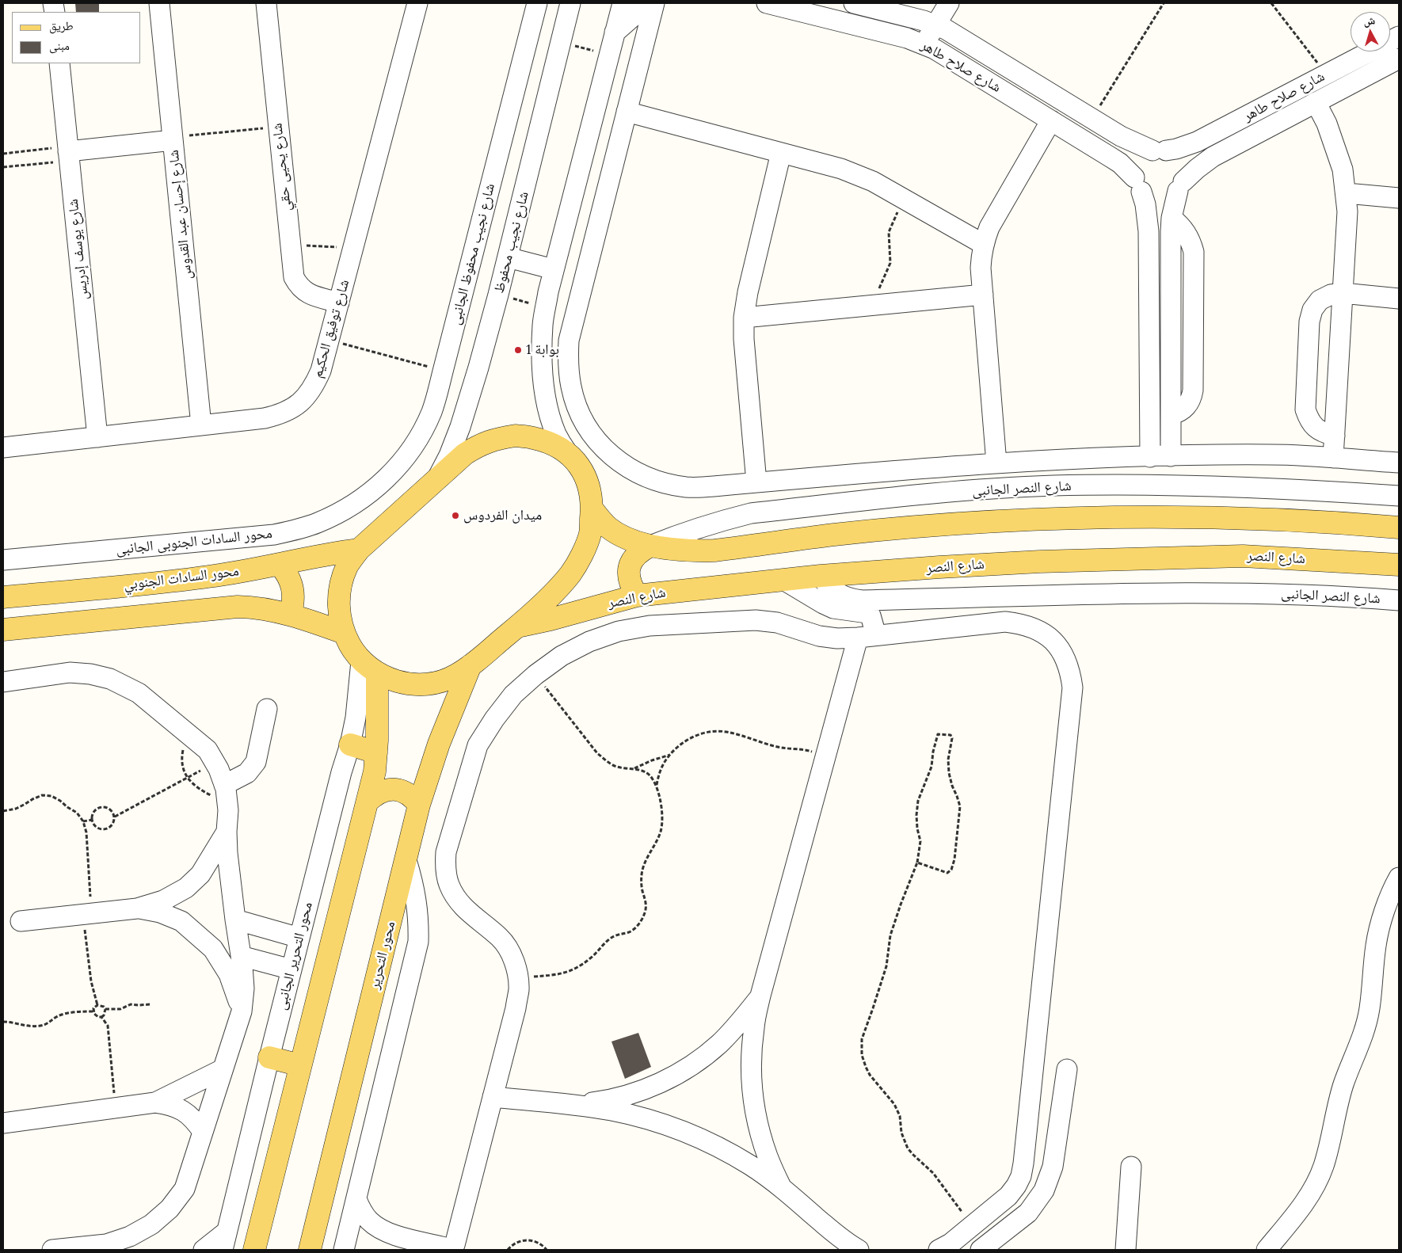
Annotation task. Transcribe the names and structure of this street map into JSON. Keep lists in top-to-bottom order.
{
  "streets": {
    "main road": ["شارع النصر", "محور السادات الجنوبي", "محور التحرير"],
    "street": [
      "شارع صلاح طاهر",
      "شارع يحيى حقي",
      "شارع إحسان عبد القدوس",
      "شارع نجيب محفوظ",
      "شارع يوسف إدريس",
      "شارع نجيب محفوظ الجانبى",
      "شارع توفيق الحكيم",
      "شارع النصر الجانبى",
      "محور السادات الجنوبى الجانبى",
      "محور التحرير الجانبى"
    ]
  },
  "crossings": [
    ["شارع يحيى حقي", "شارع توفيق الحكيم"],
    ["شارع إحسان عبد القدوس", "شارع توفيق الحكيم"],
    ["شارع يوسف إدريس", "شارع توفيق الحكيم"],
    ["شارع نجيب محفوظ الجانبى", "محور السادات الجنوبى الجانبى"],
    ["شارع النصر الجانبى", "شارع النصر"]
  ],
  "places": ["بوابة 1", "ميدان الفردوس"],
  "legend": ["طريق", "مبنى"],
  "north": "top"
}
